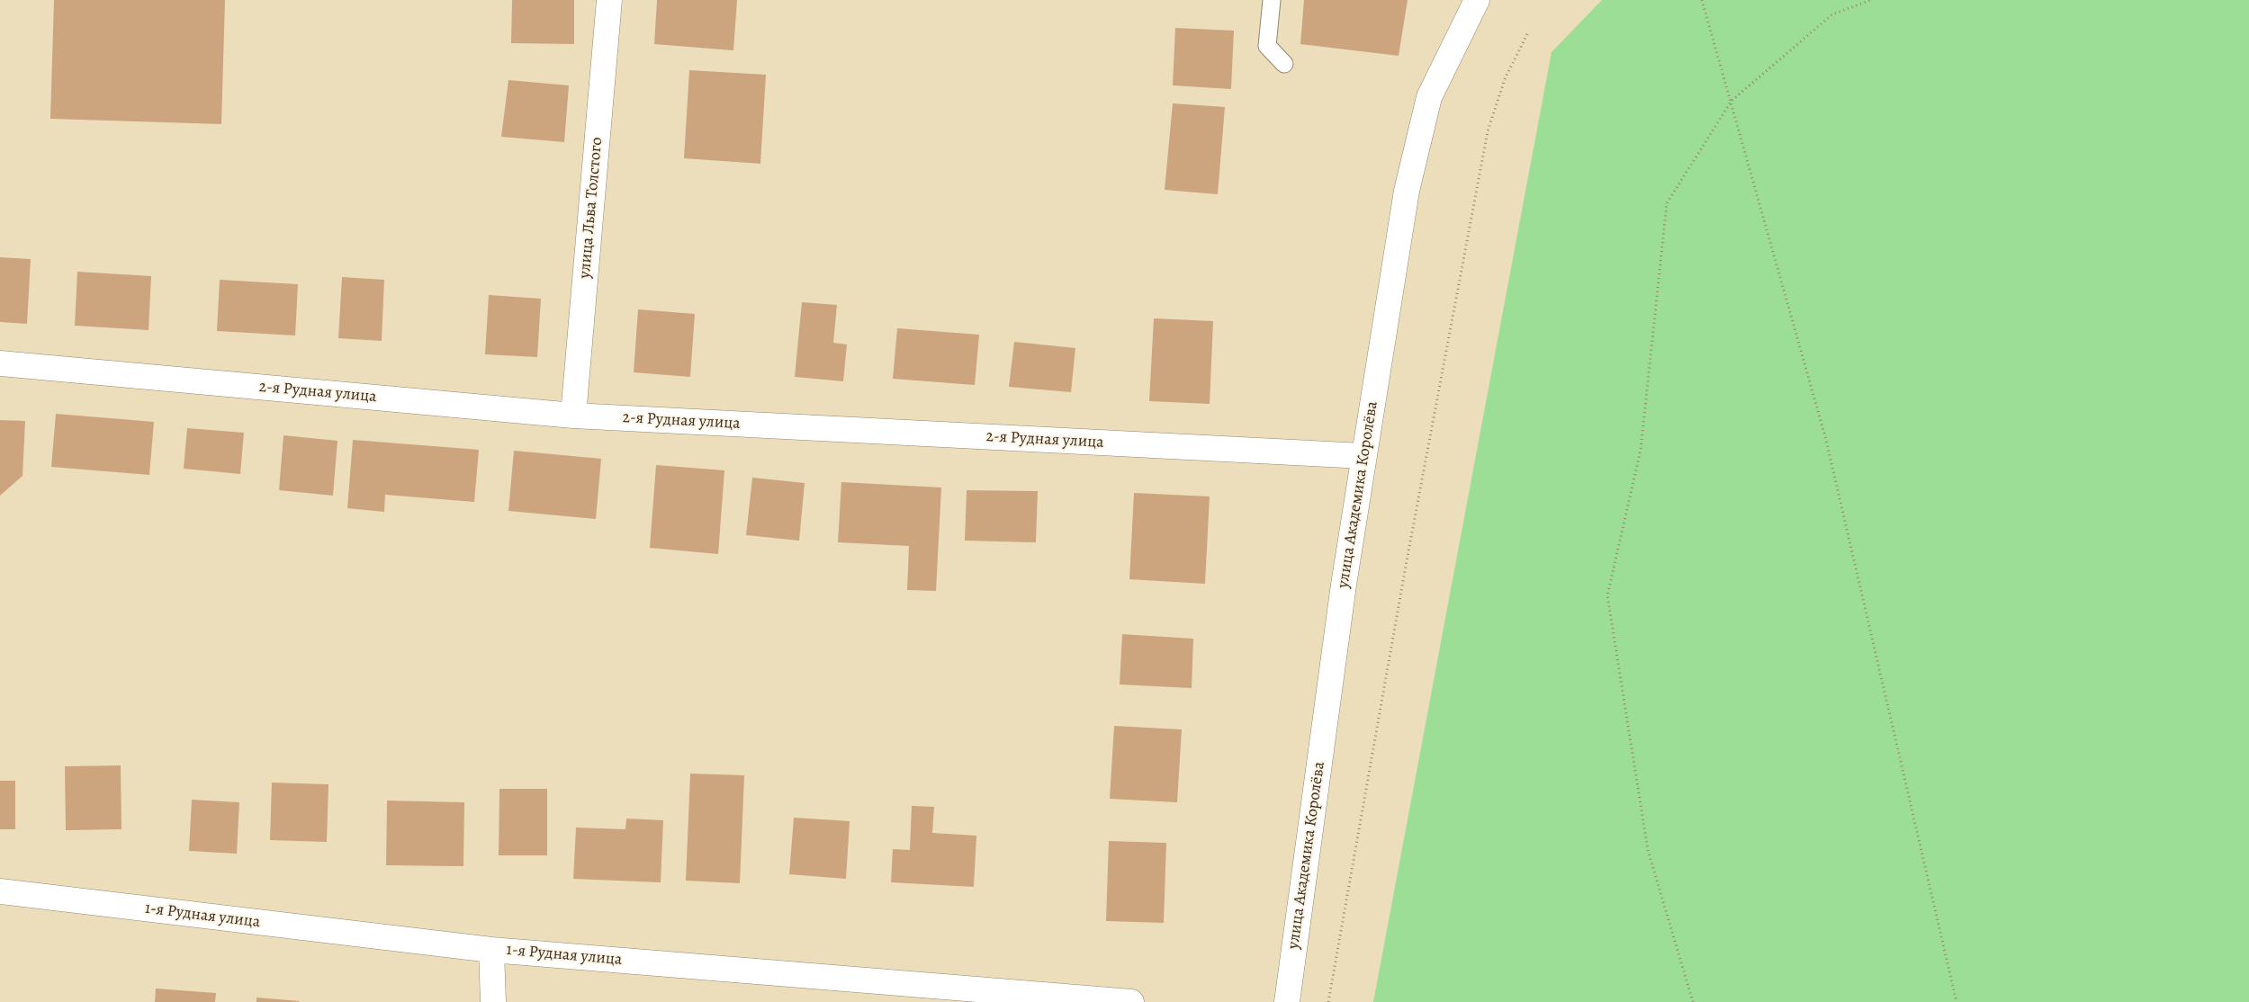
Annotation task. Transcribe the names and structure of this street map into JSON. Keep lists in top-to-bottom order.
{
  "streets": {
    "street": [
      "улица Льва Толстого",
      "2-я Рудная улица",
      "улица Академика Королёва",
      "1-я Рудная улица"
    ]
  },
  "crossings": [
    ["улица Льва Толстого", "2-я Рудная улица"],
    ["2-я Рудная улица", "улица Академика Королёва"]
  ]
}
